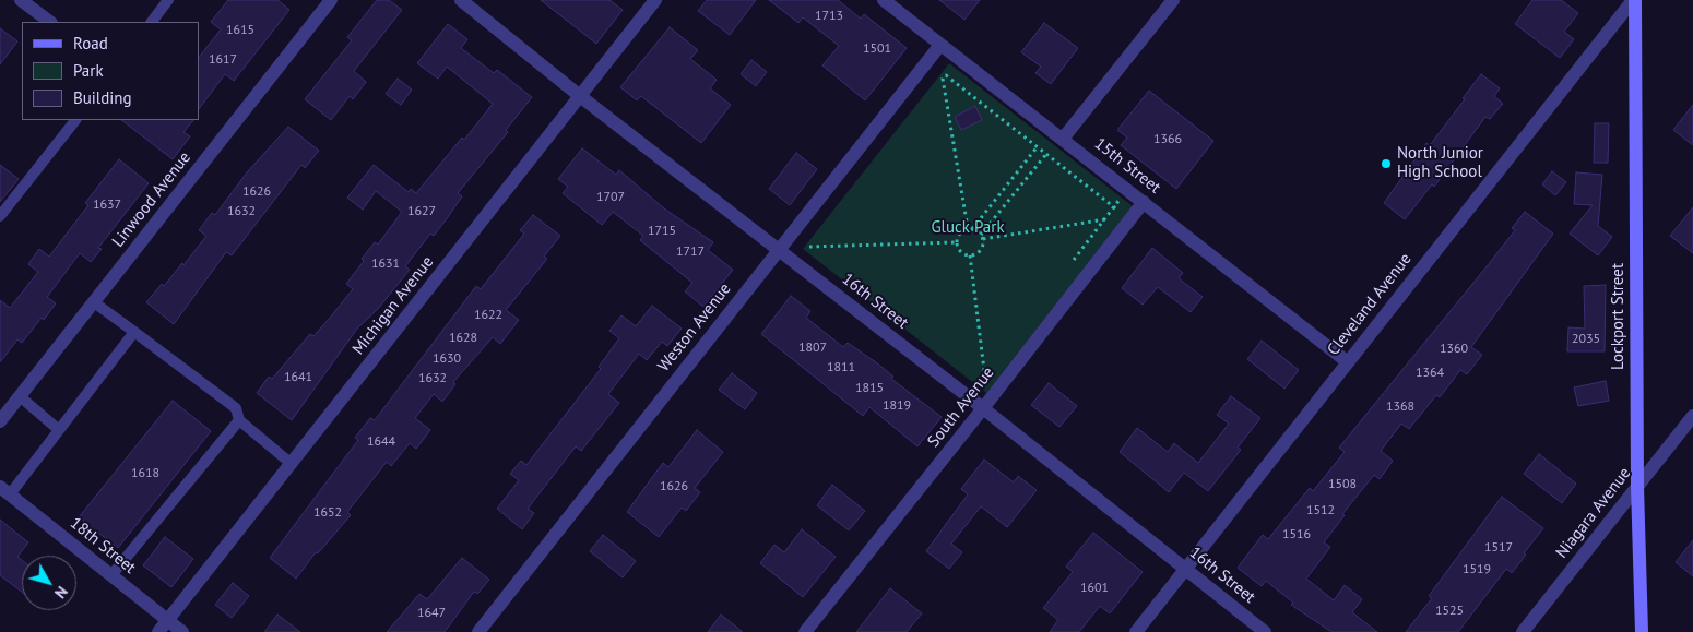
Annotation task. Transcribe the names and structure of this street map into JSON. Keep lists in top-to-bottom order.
{
  "streets": {
    "main road": ["Lockport Street"],
    "street": [
      "15th Street",
      "Linwood Avenue",
      "16th Street",
      "Cleveland Avenue",
      "Michigan Avenue",
      "Weston Avenue",
      "South Avenue",
      "Niagara Avenue",
      "18th Street"
    ]
  },
  "crossings": [
    ["15th Street", "Cleveland Avenue"],
    ["15th Street", "Weston Avenue"],
    ["15th Street", "South Avenue"],
    ["16th Street", "Cleveland Avenue"],
    ["16th Street", "Michigan Avenue"],
    ["16th Street", "Weston Avenue"],
    ["16th Street", "South Avenue"],
    ["Cleveland Avenue", "Lockport Street"],
    ["Michigan Avenue", "18th Street"],
    ["Lockport Street", "Niagara Avenue"]
  ],
  "parks": ["Gluck Park"],
  "places": ["North Junior High School"],
  "house_numbers": [
    "1713",
    "1615",
    "1501",
    "1617",
    "1366",
    "1626",
    "1707",
    "1637",
    "1632",
    "1627",
    "1715",
    "1717",
    "1631",
    "1622",
    "1628",
    "2035",
    "1807",
    "1360",
    "1630",
    "1811",
    "1364",
    "1641",
    "1632",
    "1815",
    "1819",
    "1368",
    "1644",
    "1618",
    "1508",
    "1626",
    "1512",
    "1652",
    "1516",
    "1517",
    "1519",
    "1601",
    "1525",
    "1647"
  ],
  "legend": ["Road", "Park", "Building"],
  "north": "bottom right"
}
